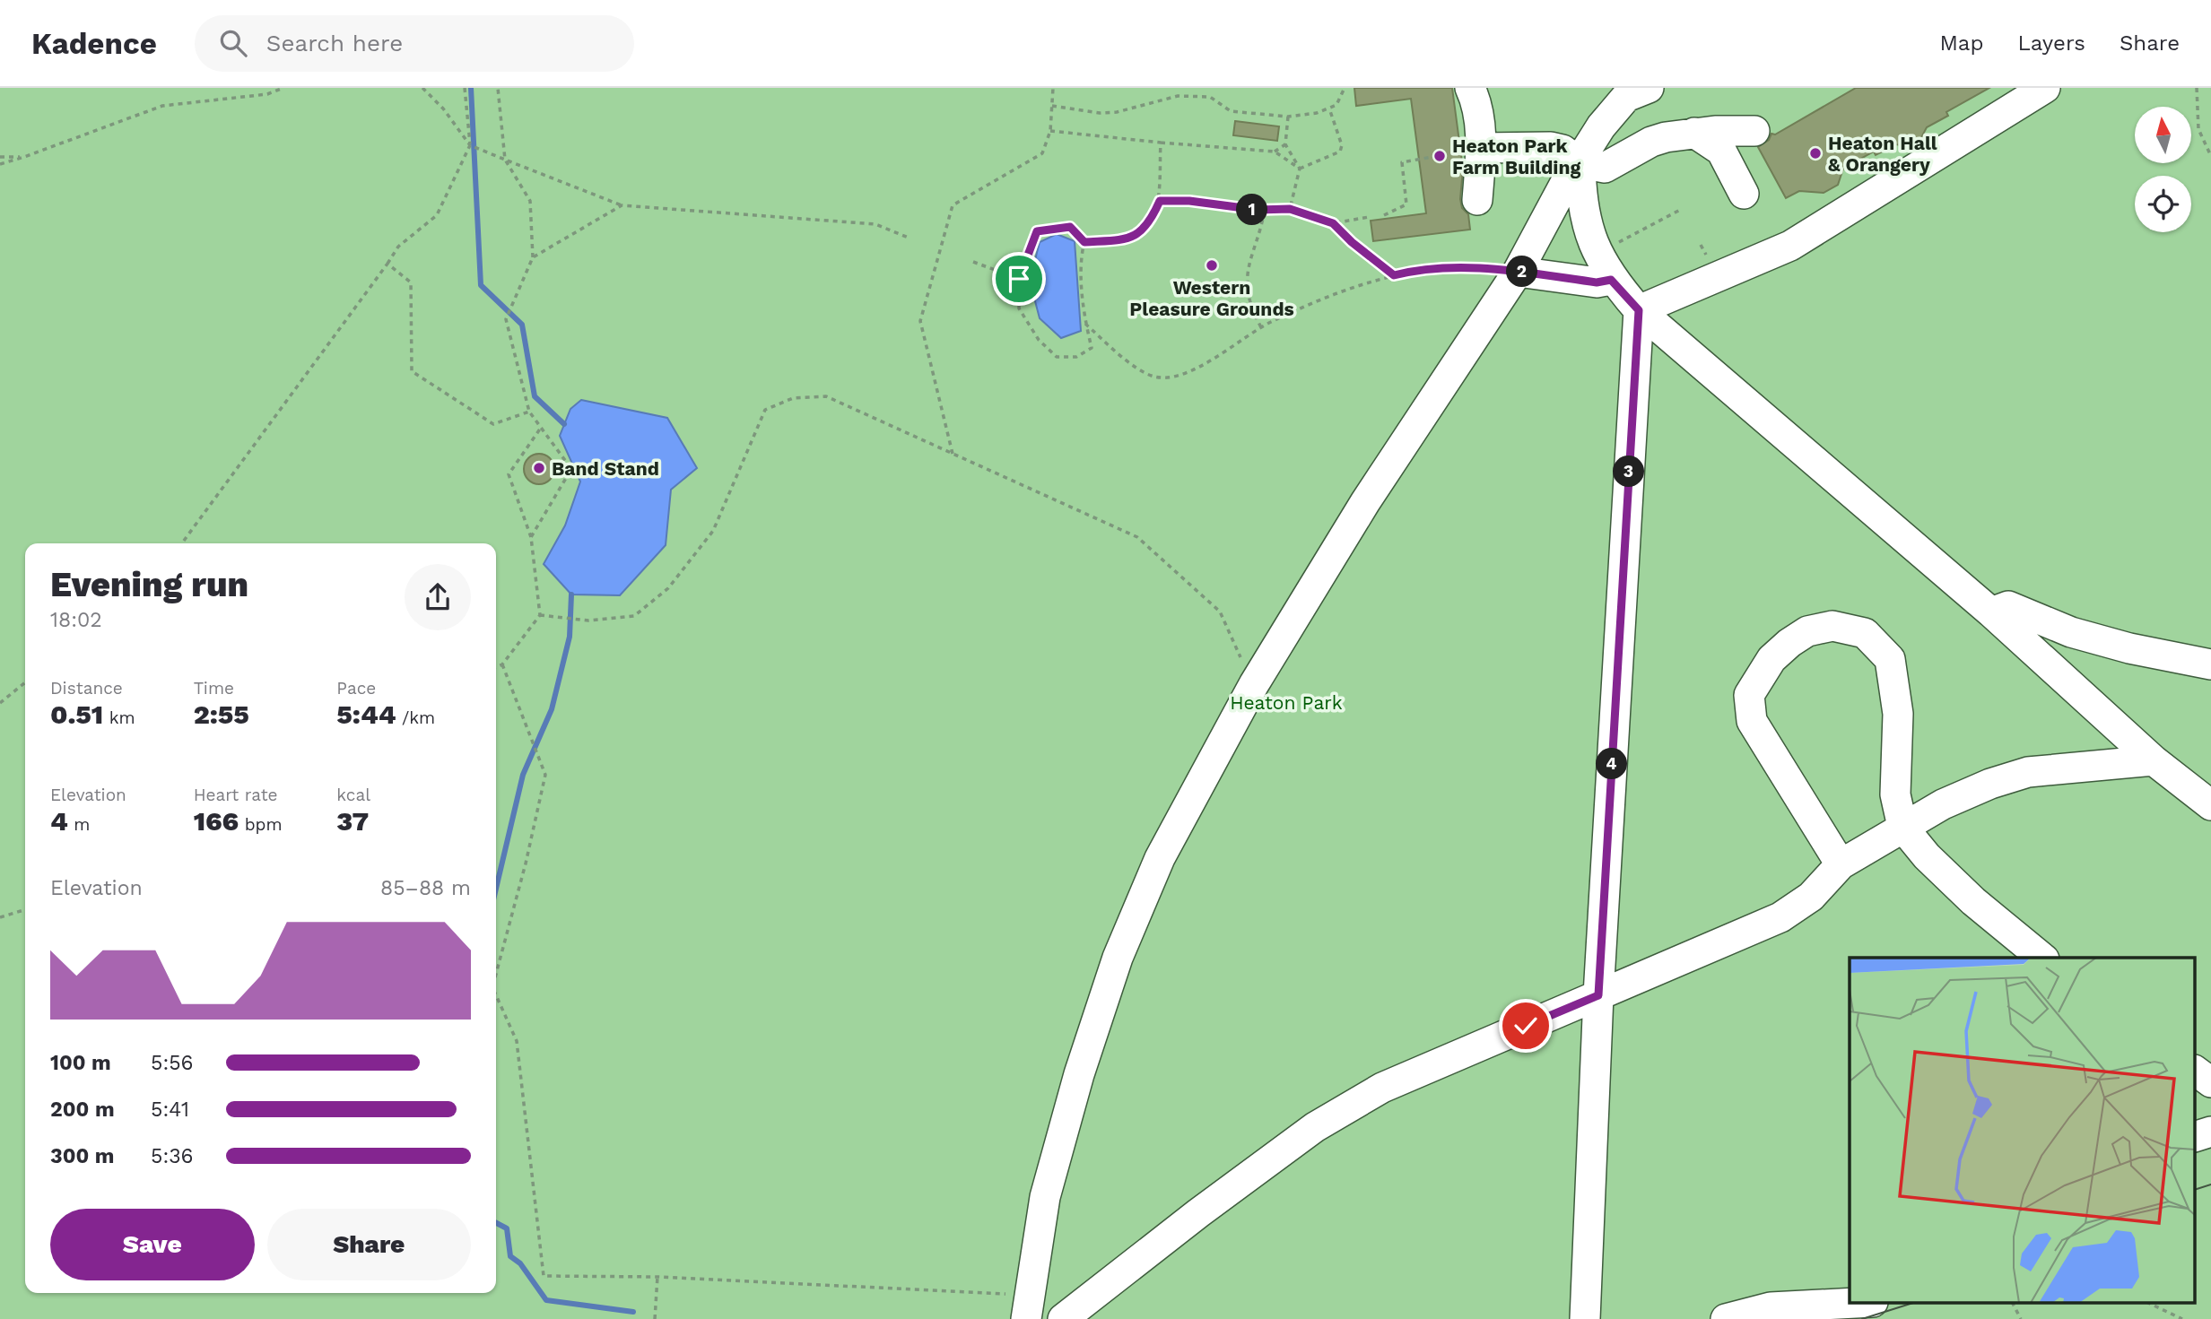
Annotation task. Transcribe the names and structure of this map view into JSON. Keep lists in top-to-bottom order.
{
  "parks": ["Heaton Park"],
  "places": [
    "Heaton Hall & Orangery",
    "Heaton Park Farm Building",
    "Western Pleasure Grounds",
    "Band Stand"
  ],
  "north": "top",
  "page": {
    "header": "Kadence",
    "search": "Search here",
    "nav": ["Map", "Layers", "Share"],
    "pins": [
      "1",
      "2",
      "3",
      "4"
    ],
    "heading": ["Evening run", "18:02"],
    "stats": [
      ["Distance", "0.51 km"],
      ["Time", "2:55"],
      ["Pace", "5:44 /km"],
      ["Elevation", "4 m"],
      ["Heart rate", "166 bpm"],
      ["kcal", "37"]
    ],
    "chart": ["Elevation", "85–88 m"],
    "list": [
      {
        "name": "100 m",
        "note": "5:56"
      },
      {
        "name": "200 m",
        "note": "5:41"
      },
      {
        "name": "300 m",
        "note": "5:36"
      }
    ],
    "buttons": ["Save", "Share"]
  }
}
